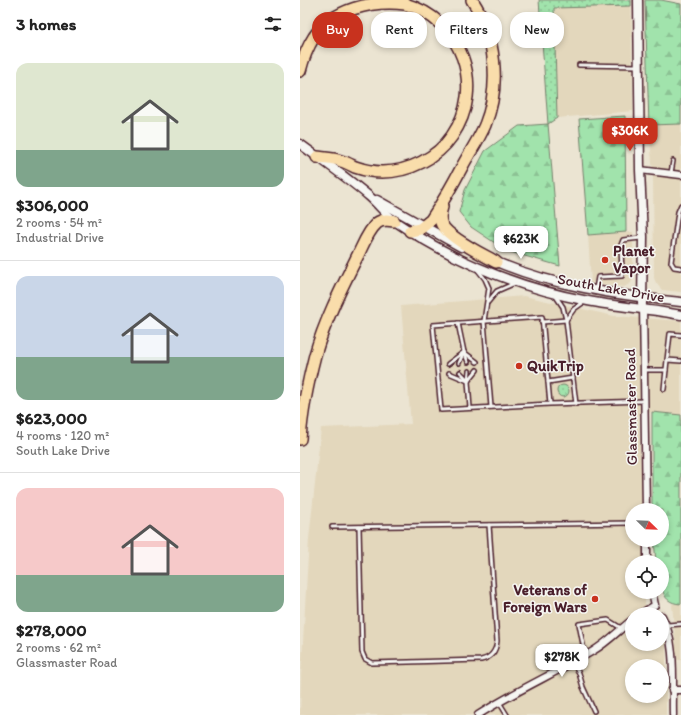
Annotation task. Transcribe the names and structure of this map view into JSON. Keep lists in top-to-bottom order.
{
  "streets": {
    "main road": ["South Lake Drive"],
    "street": ["Glassmaster Road"]
  },
  "crossings": [
    ["South Lake Drive", "Glassmaster Road"]
  ],
  "places": ["Planet Vapor", "QuikTrip", "Veterans of Foreign Wars"],
  "north": "bottom right",
  "page": {
    "heading": "3 homes",
    "chip": [
      "Buy",
      "Rent",
      "Filters",
      "New"
    ],
    "list": [
      {
        "name": "$306,000",
        "note": "2 rooms · 54 m² · Industrial Drive"
      },
      {
        "name": "$623,000",
        "note": "4 rooms · 120 m² · South Lake Drive"
      },
      {
        "name": "$278,000",
        "note": "2 rooms · 62 m² · Glassmaster Road"
      }
    ],
    "price": ["$306K", "$623K", "$278K"],
    "map_buttons": ["+", "−"]
  }
}
